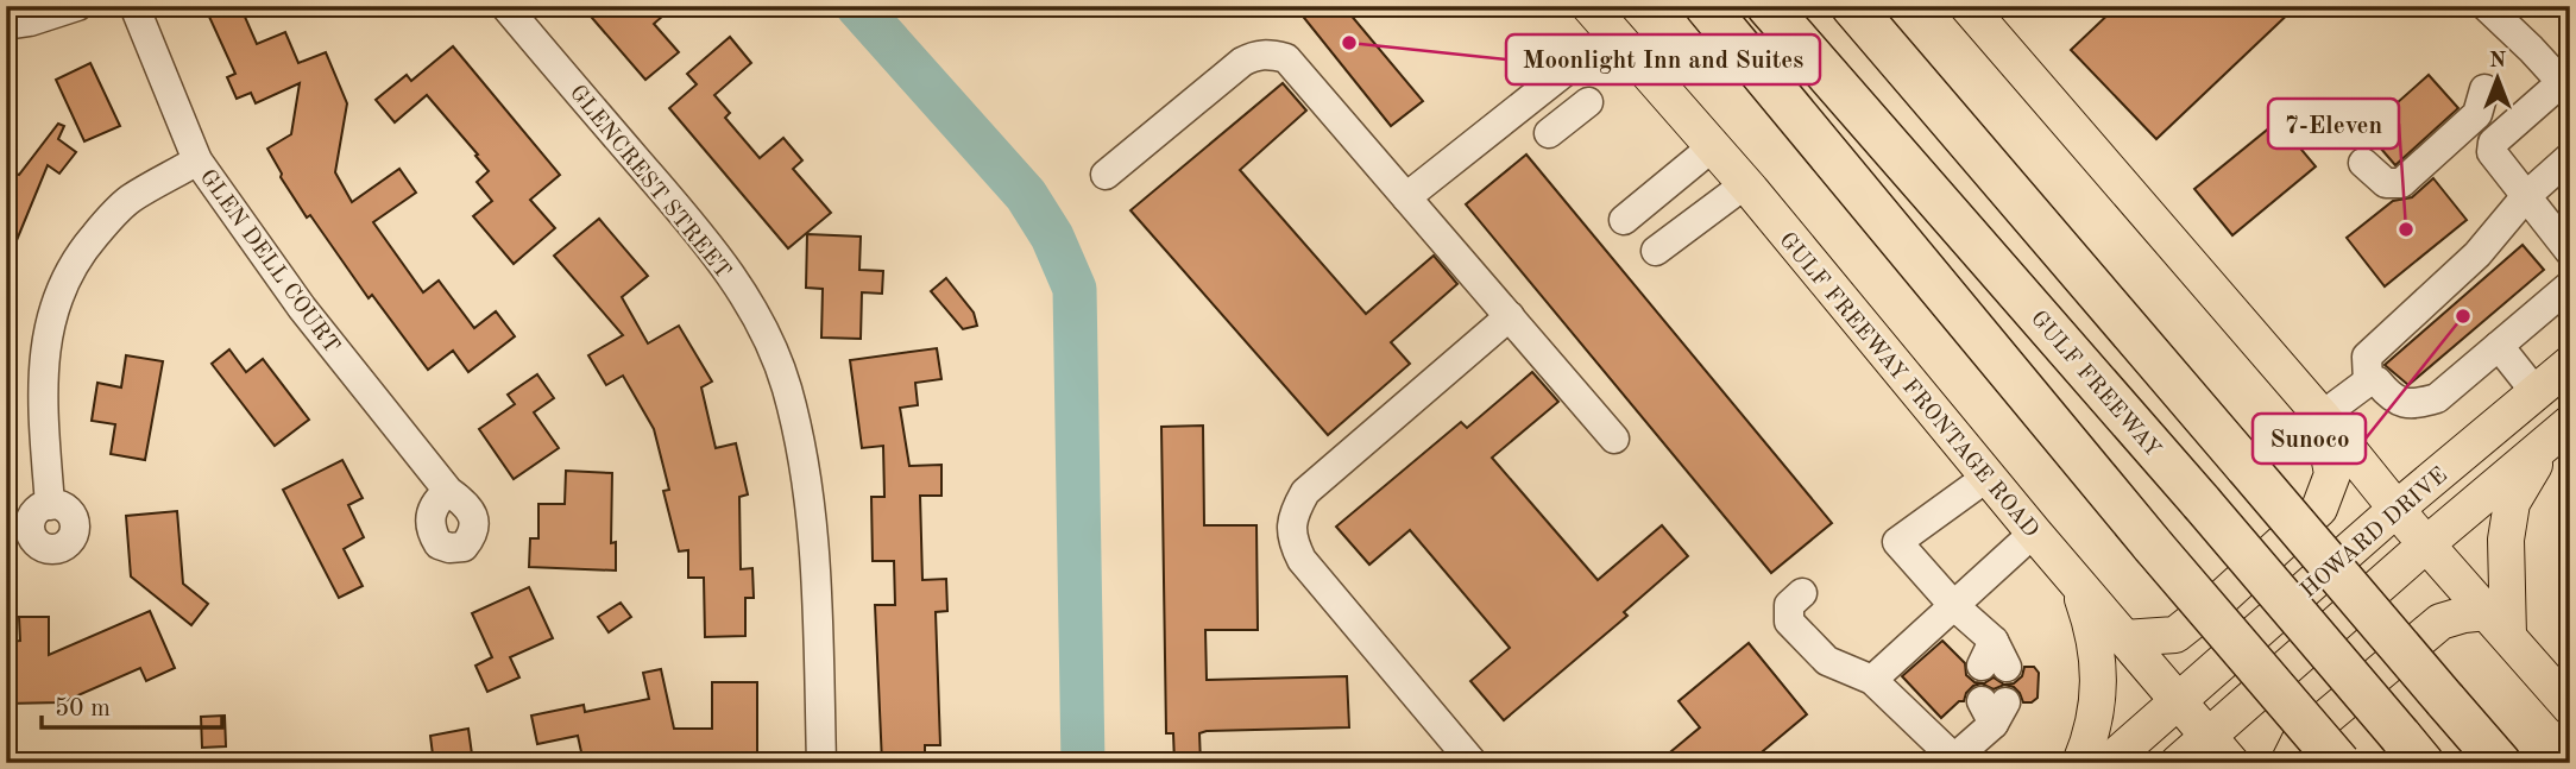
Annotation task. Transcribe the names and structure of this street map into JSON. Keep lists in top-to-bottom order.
{
  "streets": {
    "highway": ["GULF FREEWAY"],
    "main road": ["GULF FREEWAY FRONTAGE ROAD", "HOWARD DRIVE"],
    "street": ["GLENCREST STREET", "GLEN DELL COURT"]
  },
  "crossings": [
    ["GULF FREEWAY FRONTAGE ROAD", "HOWARD DRIVE"]
  ],
  "places": ["Moonlight Inn and Suites", "7-Eleven", "Sunoco"],
  "scale_bar": "50 m",
  "north": "top"
}
